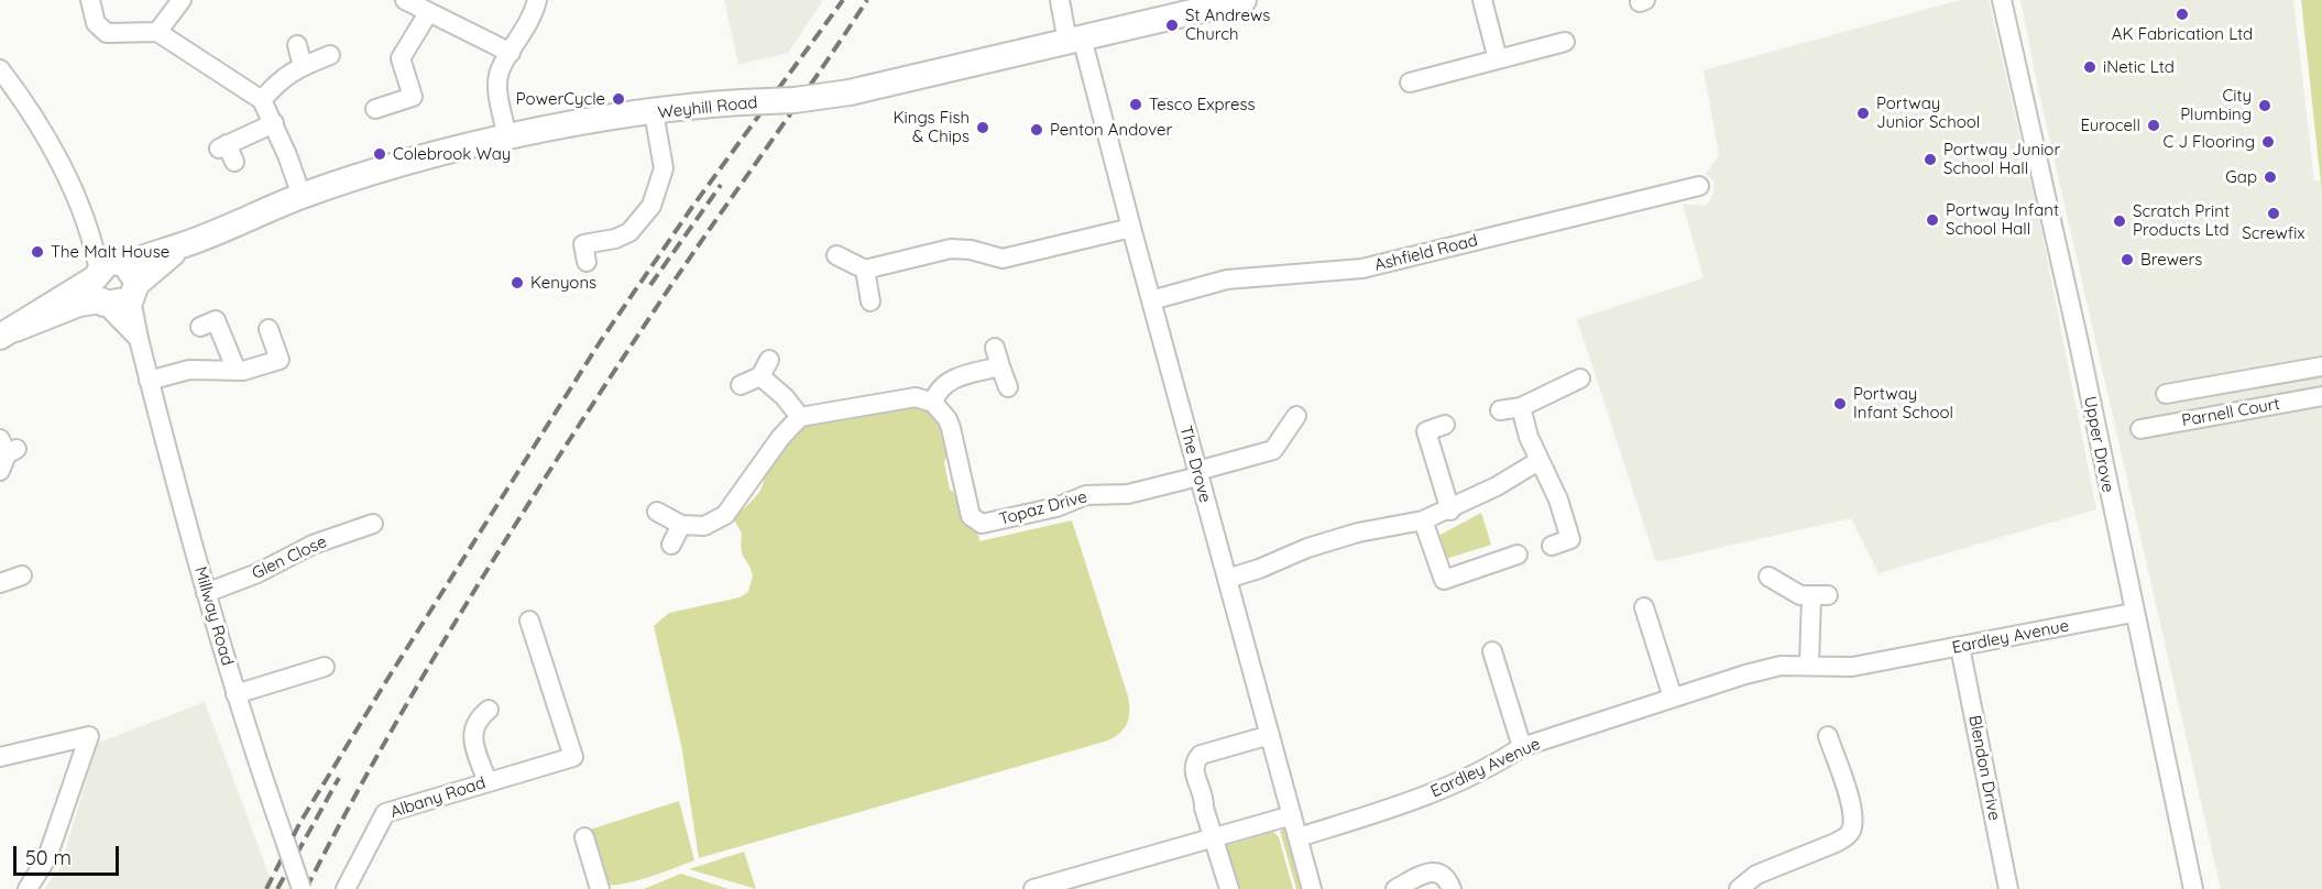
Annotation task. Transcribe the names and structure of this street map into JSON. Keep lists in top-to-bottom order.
{
  "streets": {
    "main road": ["Weyhill Road"],
    "street": [
      "Ashfield Road",
      "Parnell Court",
      "Upper Drove",
      "The Drove",
      "Topaz Drive",
      "Glen Close",
      "Millway Road",
      "Eardley Avenue",
      "Blendon Drive",
      "Albany Road"
    ]
  },
  "crossings": [
    ["Weyhill Road", "The Drove"],
    ["Weyhill Road", "Millway Road"],
    ["Ashfield Road", "The Drove"],
    ["Upper Drove", "Eardley Avenue"],
    ["The Drove", "Topaz Drive"],
    ["The Drove", "Eardley Avenue"],
    ["Glen Close", "Millway Road"],
    ["Eardley Avenue", "Blendon Drive"]
  ],
  "places": [
    "AK Fabrication Ltd",
    "St Andrews Church",
    "iNetic Ltd",
    "PowerCycle",
    "Tesco Express",
    "City Plumbing",
    "Portway Junior School",
    "Eurocell",
    "Kings Fish & Chips",
    "Penton Andover",
    "C J Flooring",
    "Colebrook Way",
    "Portway Junior School Hall",
    "Gap",
    "Screwfix",
    "Portway Infant School Hall",
    "Scratch Print Products Ltd",
    "The Malt House",
    "Brewers",
    "Kenyons",
    "Portway Infant School"
  ],
  "scale_bar": "50 m"
}
